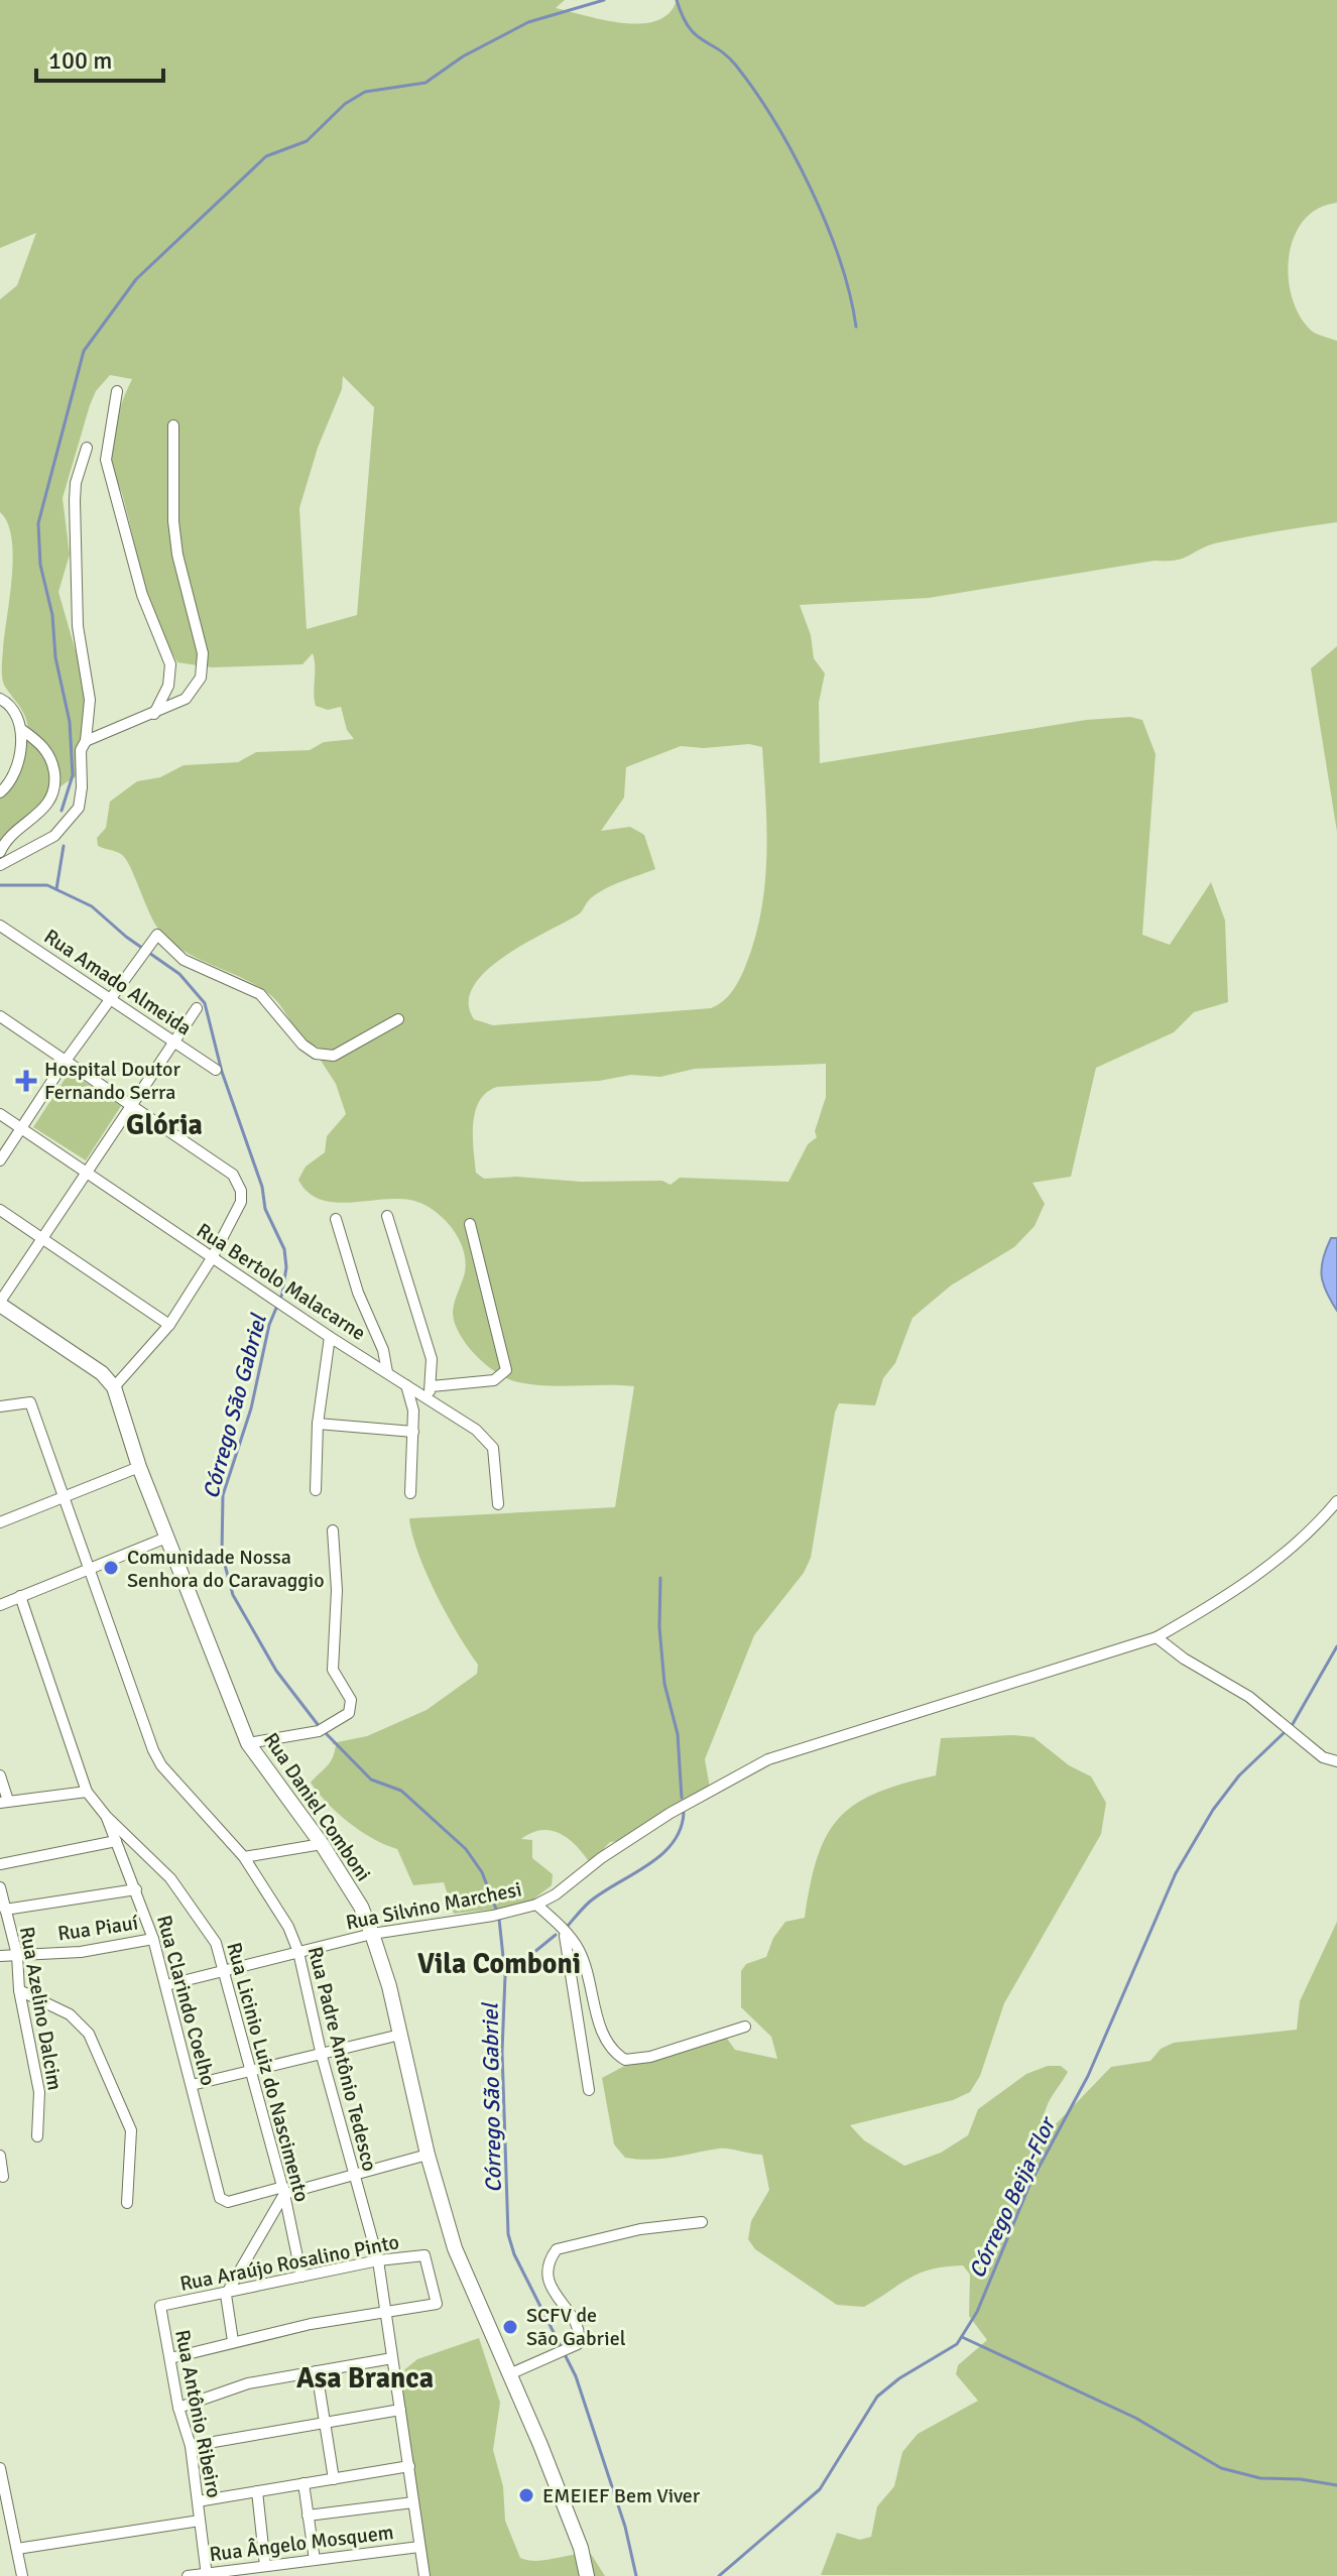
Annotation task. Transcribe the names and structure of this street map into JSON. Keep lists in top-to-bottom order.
{
  "streets": {
    "street": [
      "Rua Amado Almeida",
      "Rua Bertolo Malacarne",
      "Rua Daniel Comboni",
      "Rua Silvino Marchesi",
      "Rua Piauí",
      "Rua Clarindo Coelho",
      "Rua Azelino Dalcim",
      "Rua Padre Antônio Tedesco",
      "Rua Licinio Luiz do Nascimento",
      "Rua Araújo Rosalino Pinto",
      "Rua Antônio Ribeiro",
      "Rua Ângelo Mosquem"
    ]
  },
  "crossings": [
    ["Rua Daniel Comboni", "Rua Silvino Marchesi"],
    ["Rua Silvino Marchesi", "Rua Clarindo Coelho"],
    ["Rua Silvino Marchesi", "Rua Padre Antônio Tedesco"],
    ["Rua Silvino Marchesi", "Rua Licinio Luiz do Nascimento"],
    ["Rua Piauí", "Rua Clarindo Coelho"],
    ["Rua Piauí", "Rua Azelino Dalcim"],
    ["Rua Clarindo Coelho", "Rua Licinio Luiz do Nascimento"],
    ["Rua Padre Antônio Tedesco", "Rua Araújo Rosalino Pinto"],
    ["Rua Padre Antônio Tedesco", "Rua Ângelo Mosquem"],
    ["Rua Licinio Luiz do Nascimento", "Rua Araújo Rosalino Pinto"],
    ["Rua Araújo Rosalino Pinto", "Rua Antônio Ribeiro"],
    ["Rua Antônio Ribeiro", "Rua Ângelo Mosquem"]
  ],
  "districts": ["Glória", "Vila Comboni", "Asa Branca"],
  "water": ["Córrego São Gabriel", "Córrego Beija-Flor"],
  "places": {
    "health": ["Hospital Doutor Fernando Serra"],
    "other": ["Comunidade Nossa Senhora do Caravaggio", "SCFV de São Gabriel", "EMEIEF Bem Viver"]
  },
  "scale_bar": "100 m"
}
